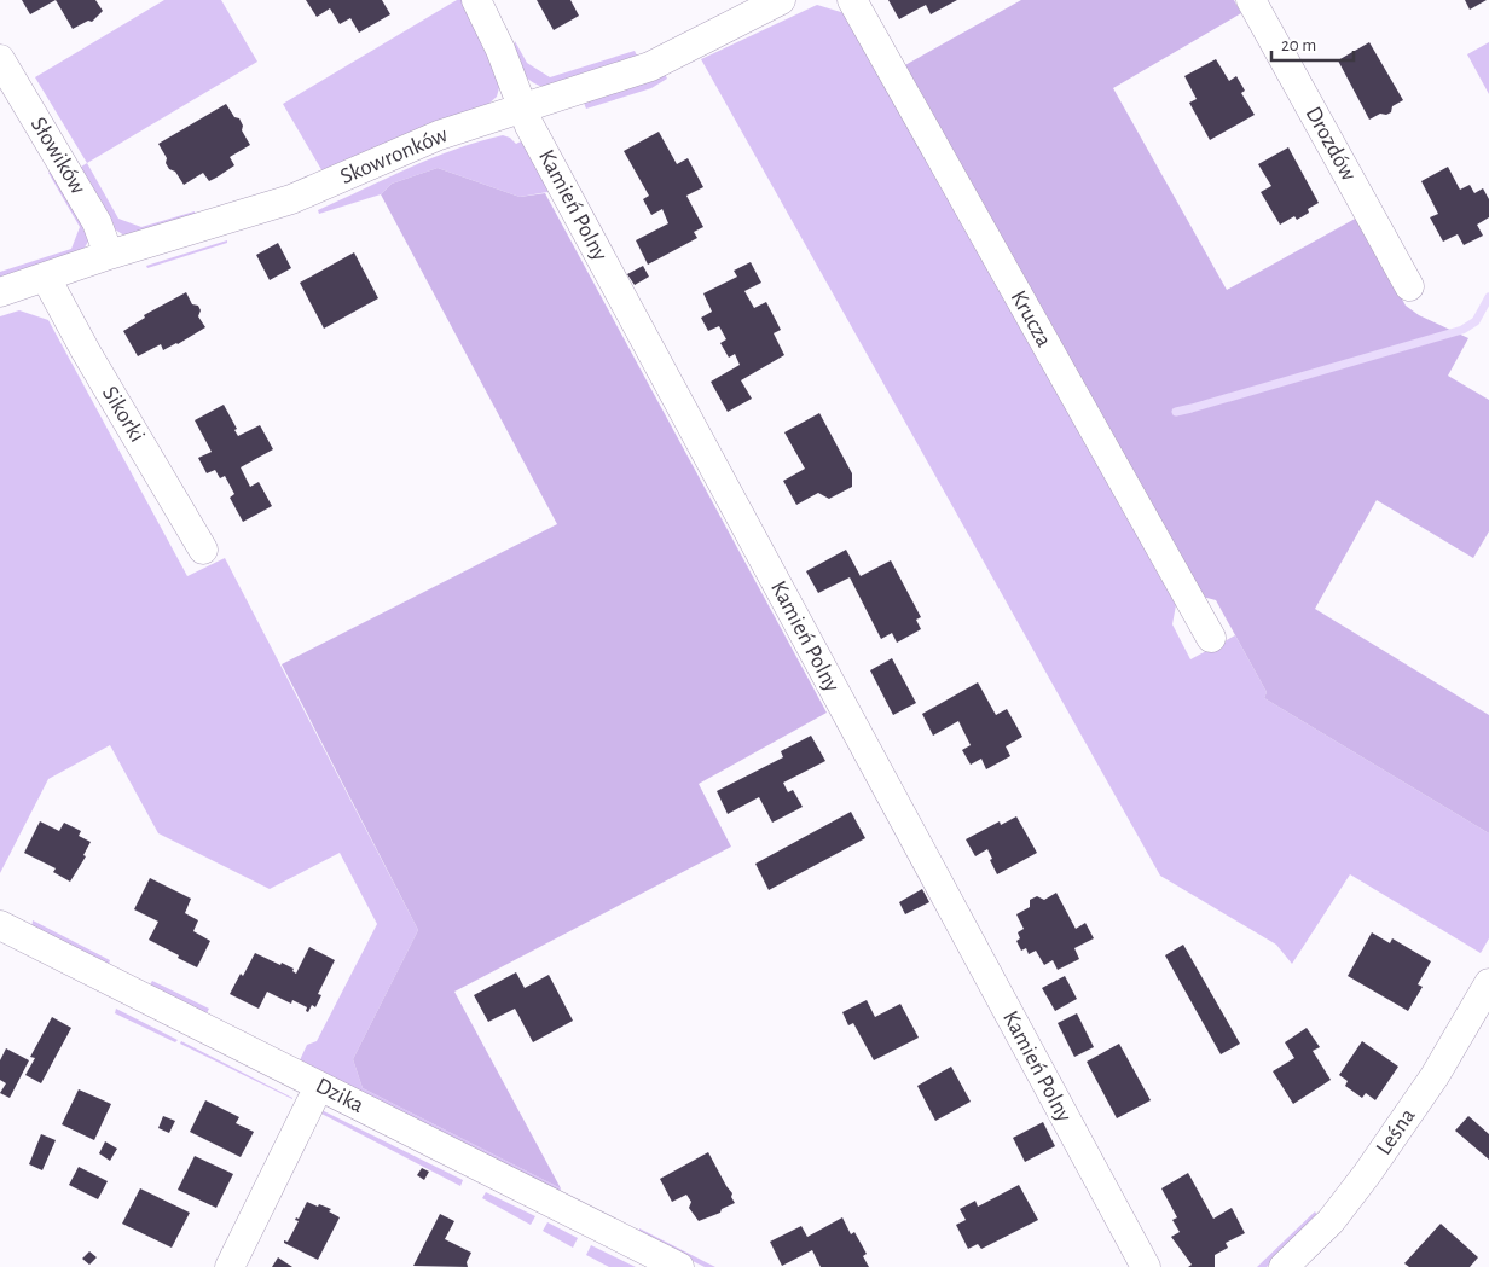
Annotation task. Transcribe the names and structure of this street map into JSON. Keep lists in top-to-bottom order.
{
  "streets": {
    "street": [
      "Drozdów",
      "Słowików",
      "Skowronków",
      "Kamień Polny",
      "Krucza",
      "Sikorki",
      "Dzika",
      "Leśna"
    ]
  },
  "crossings": [
    ["Słowików", "Skowronków"],
    ["Skowronków", "Kamień Polny"],
    ["Skowronków", "Sikorki"]
  ],
  "scale_bar": "20 m"
}
